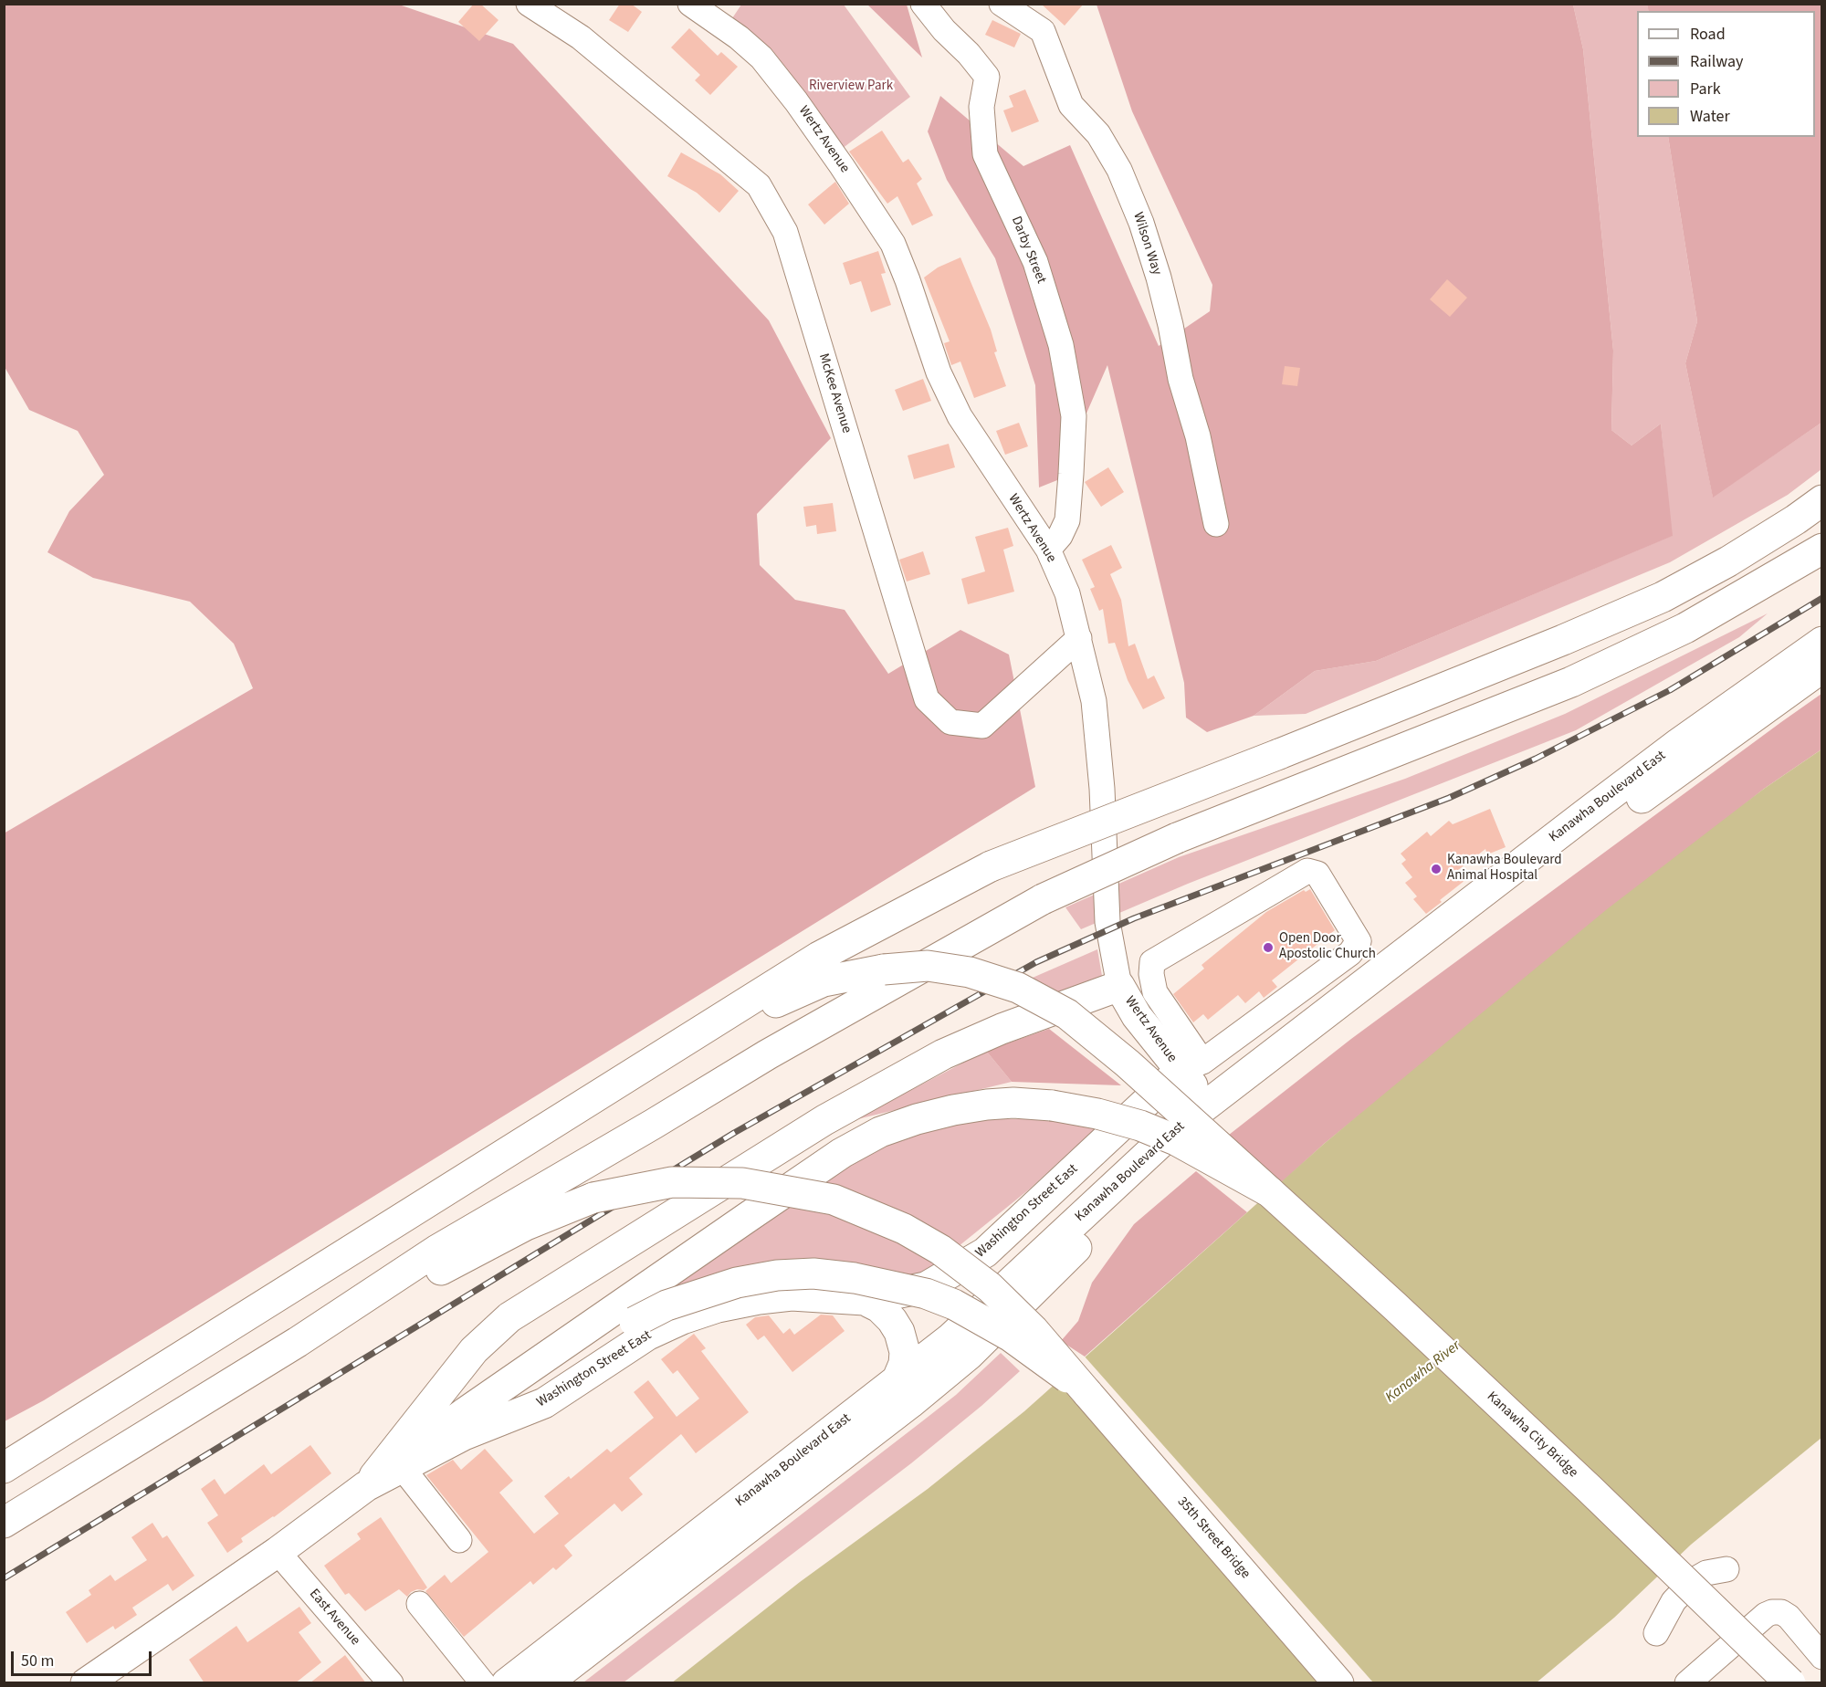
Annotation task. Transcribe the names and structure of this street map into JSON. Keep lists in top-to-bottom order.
{
  "streets": {
    "main road": [
      "Wertz Avenue",
      "Kanawha Boulevard East",
      "Washington Street East",
      "Kanawha City Bridge",
      "35th Street Bridge"
    ],
    "street": [
      "Wilson Way",
      "Darby Street",
      "McKee Avenue",
      "East Avenue"
    ]
  },
  "crossings": [
    ["Wertz Avenue", "Darby Street"],
    ["Wertz Avenue", "McKee Avenue"],
    ["Wertz Avenue", "Kanawha Boulevard East"],
    ["Wertz Avenue", "Washington Street East"]
  ],
  "water": ["Kanawha River"],
  "parks": ["Riverview Park"],
  "places": ["Kanawha Boulevard Animal Hospital", "Open Door Apostolic Church"],
  "legend": [
    "Road",
    "Railway",
    "Park",
    "Water"
  ],
  "scale_bar": "50 m"
}
